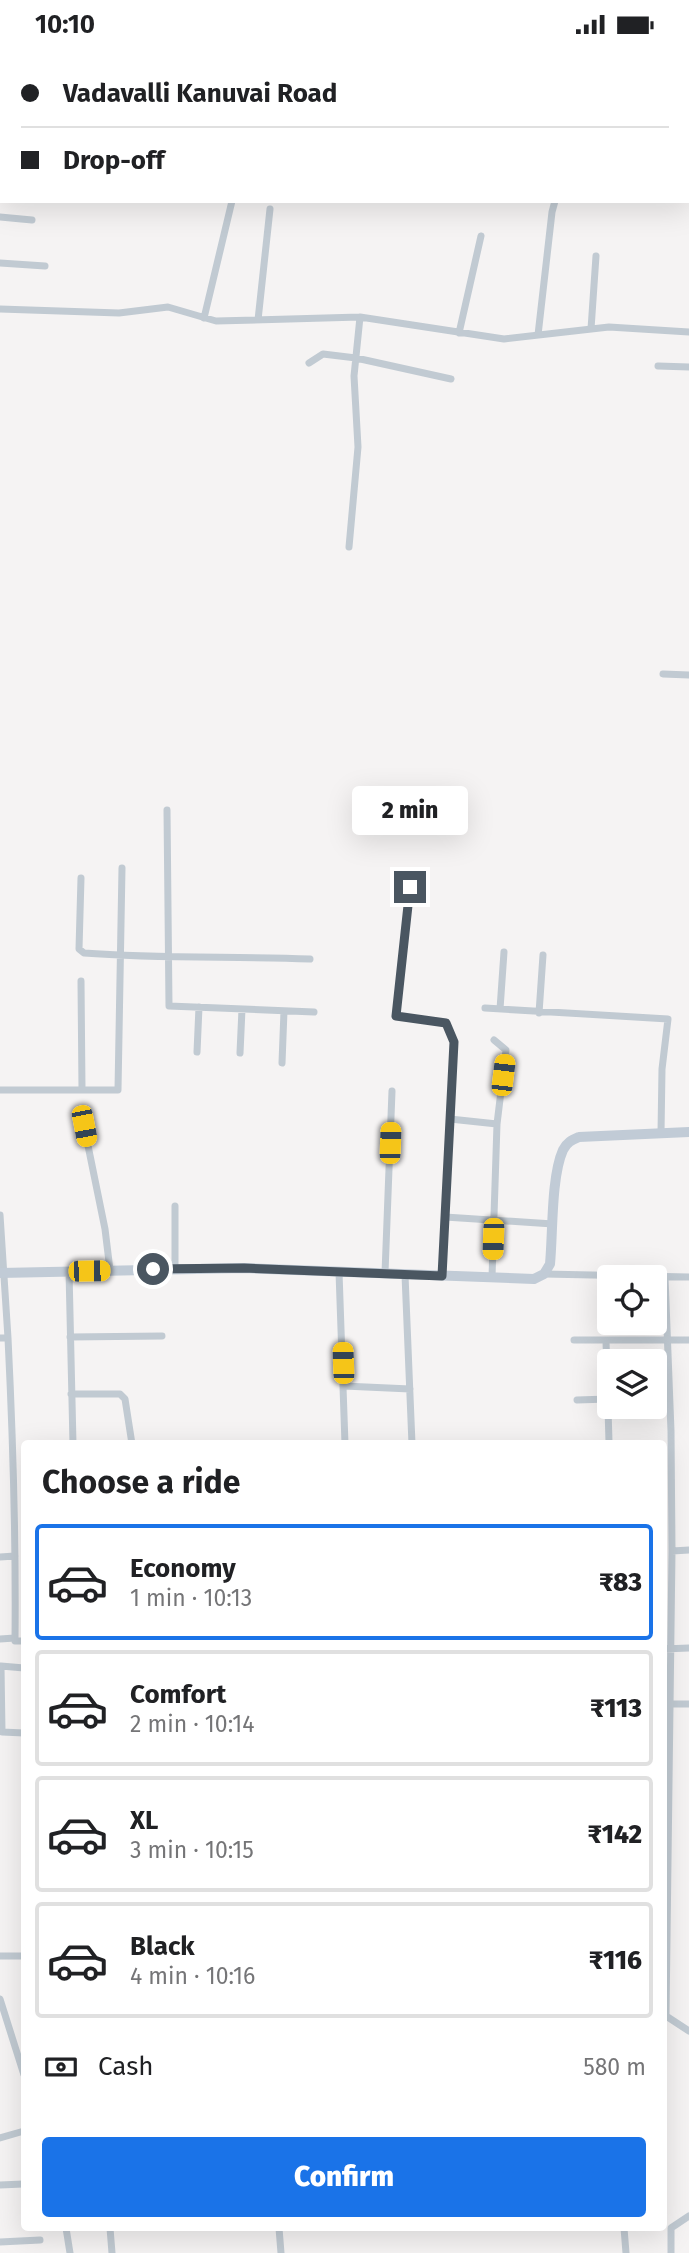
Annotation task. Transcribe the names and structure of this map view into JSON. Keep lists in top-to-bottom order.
{
  "page": {
    "status": "10:10",
    "banner": ["Vadavalli Kanuvai Road", "Drop-off"],
    "bubble": "2 min",
    "heading": "Choose a ride",
    "list": [
      {
        "name": "Economy",
        "note": "1 min · 10:13",
        "value": "₹83"
      },
      {
        "name": "Comfort",
        "note": "2 min · 10:14",
        "value": "₹113"
      },
      {
        "name": "XL",
        "note": "3 min · 10:15",
        "value": "₹142"
      },
      {
        "name": "Black",
        "note": "4 min · 10:16",
        "value": "₹116"
      }
    ],
    "pay": ["Cash", "580 m"],
    "buttons": "Confirm"
  }
}
